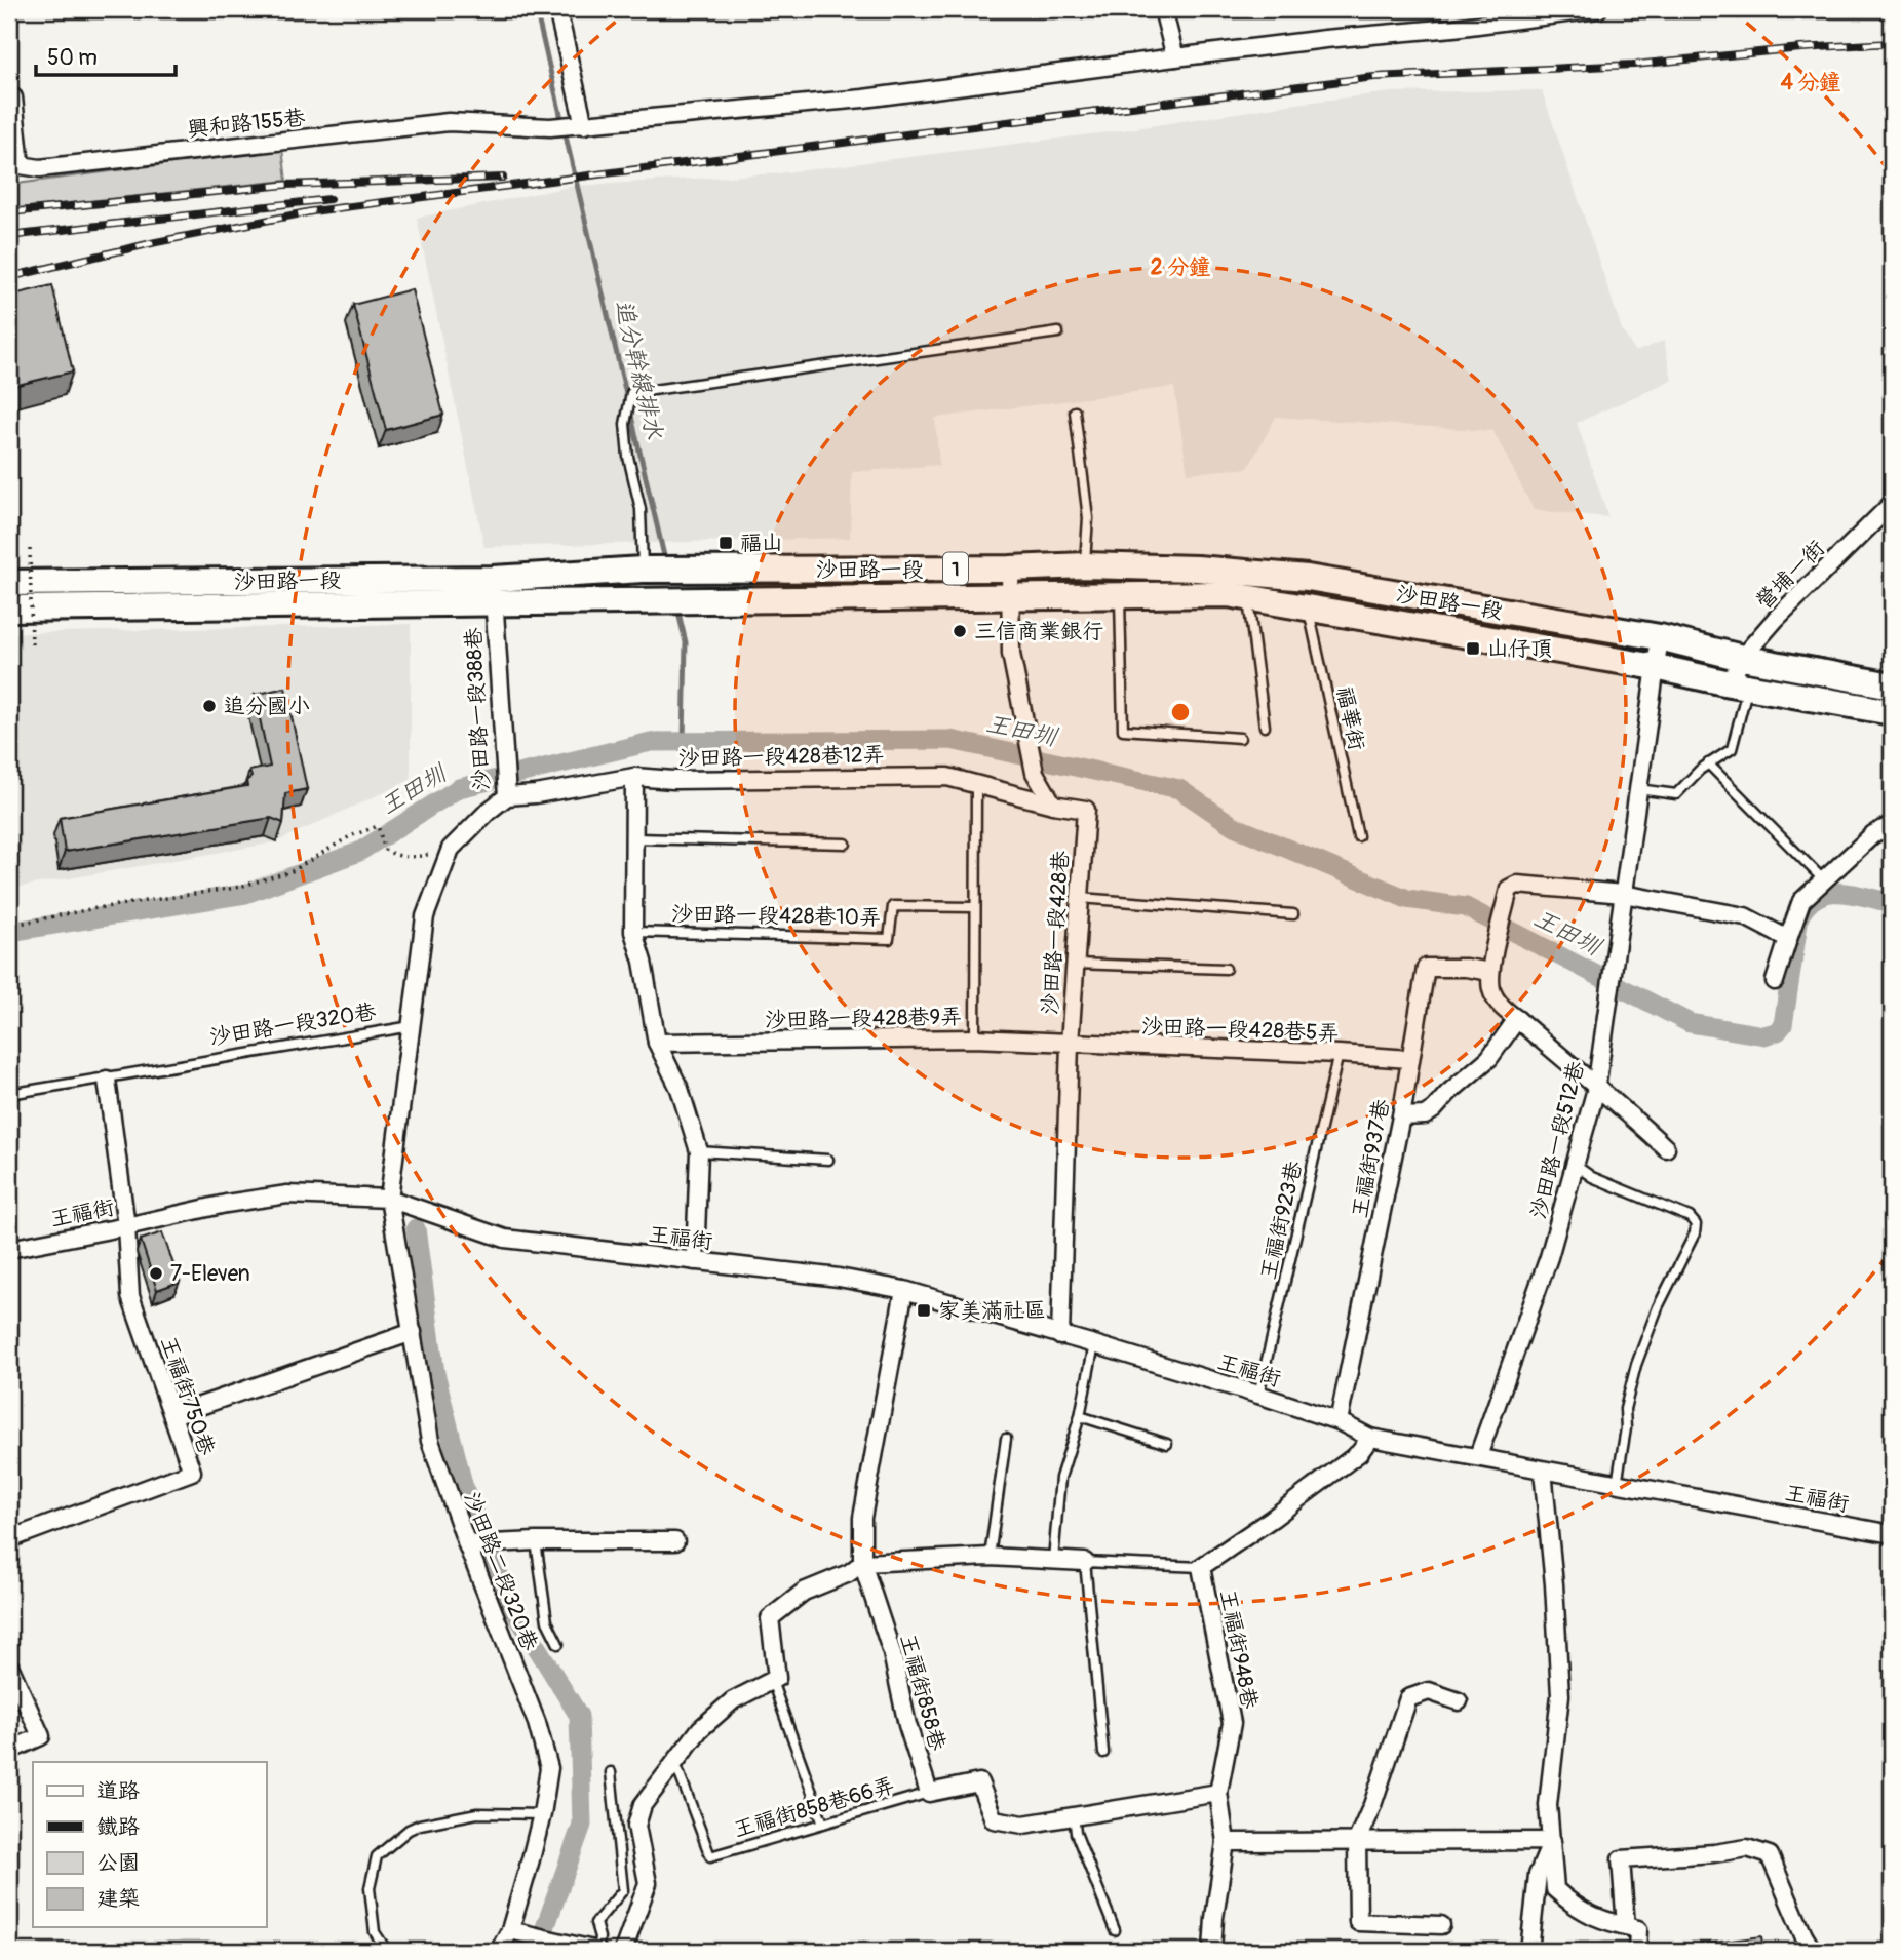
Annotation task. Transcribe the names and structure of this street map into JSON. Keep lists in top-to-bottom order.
{
  "streets": {
    "main road": ["1", "沙田路一段"],
    "street": [
      "興和路155巷",
      "營埔一街",
      "沙田路一段388巷",
      "沙田路一段428巷12弄",
      "沙田路一段428巷",
      "沙田路一段428巷9弄",
      "沙田路一段428巷5弄",
      "沙田路一段512巷",
      "王福街937巷",
      "王福街",
      "王福街750巷",
      "沙田路二段320巷",
      "王福街948巷",
      "王福街858巷"
    ],
    "lane": [
      "福華街",
      "沙田路一段428巷10弄",
      "沙田路一段320巷",
      "王福街923巷",
      "王福街858巷66弄"
    ]
  },
  "crossings": [
    ["沙田路一段", "營埔一街"],
    ["沙田路一段", "沙田路一段388巷"],
    ["沙田路一段", "福華街"],
    ["沙田路一段", "沙田路一段512巷"],
    ["沙田路一段388巷", "沙田路一段428巷12弄"],
    ["沙田路一段388巷", "沙田路一段320巷"],
    ["沙田路一段428巷12弄", "沙田路一段428巷"],
    ["沙田路一段428巷", "沙田路一段428巷9弄"],
    ["沙田路一段428巷", "沙田路一段428巷5弄"],
    ["沙田路一段428巷", "王福街"],
    ["沙田路一段428巷9弄", "沙田路一段428巷5弄"],
    ["沙田路一段320巷", "王福街750巷"],
    ["沙田路一段428巷5弄", "王福街937巷"],
    ["沙田路一段428巷5弄", "王福街923巷"],
    ["沙田路一段512巷", "王福街"],
    ["王福街937巷", "王福街"],
    ["王福街", "王福街923巷"],
    ["王福街", "王福街750巷"],
    ["王福街", "沙田路二段320巷"],
    ["王福街", "王福街858巷"],
    ["王福街858巷", "王福街858巷66弄"]
  ],
  "water": ["追分幹線排水", "王田圳"],
  "places": {
    "transit": ["福山", "山仔頂", "家美滿社區"],
    "other": ["三信商業銀行", "追分國小", "7-Eleven"]
  },
  "legend": [
    "道路",
    "鐵路",
    "公園",
    "建築"
  ],
  "scale_bar": "50 m",
  "rings": ["4 分鐘", "2 分鐘"]
}
